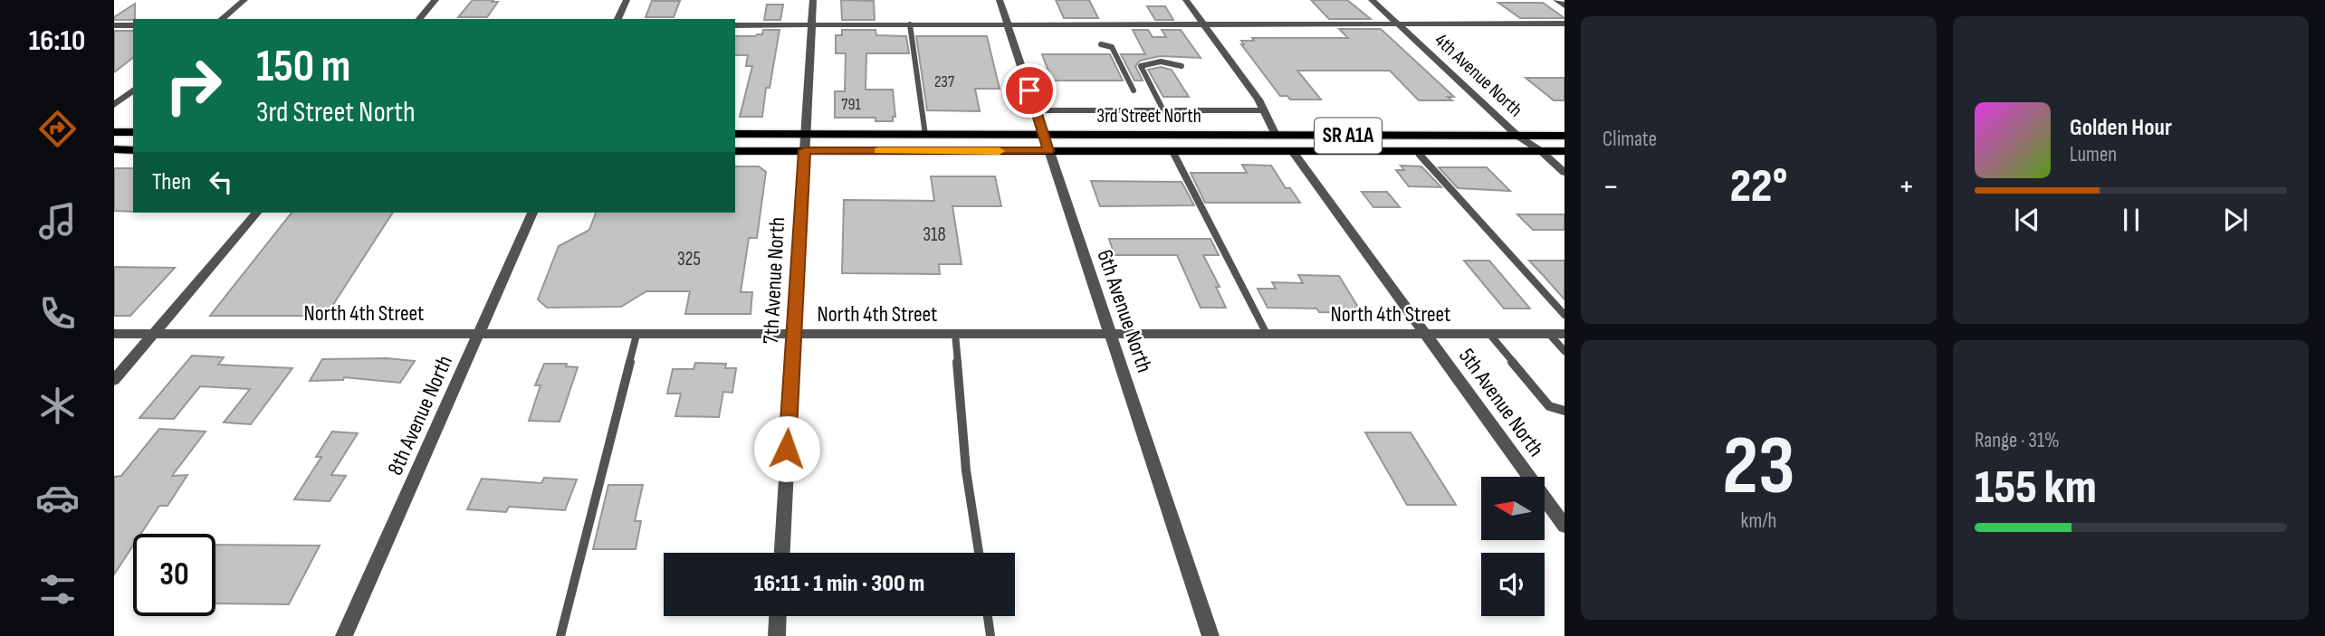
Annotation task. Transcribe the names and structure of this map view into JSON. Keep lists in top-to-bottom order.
{
  "streets": {
    "main road": ["3rd Street North", "SR A1A"],
    "street": [
      "4th Avenue North",
      "7th Avenue North",
      "6th Avenue North",
      "North 4th Street",
      "5th Avenue North",
      "8th Avenue North"
    ]
  },
  "crossings": [
    ["4th Avenue North", "3rd Street North"],
    ["3rd Street North", "7th Avenue North"],
    ["3rd Street North", "6th Avenue North"],
    ["3rd Street North", "5th Avenue North"],
    ["7th Avenue North", "North 4th Street"],
    ["6th Avenue North", "North 4th Street"],
    ["North 4th Street", "5th Avenue North"],
    ["North 4th Street", "8th Avenue North"]
  ],
  "house_numbers": [
    "237",
    "791",
    "318",
    "325"
  ],
  "north": "left",
  "page": {
    "tabs": "16:10",
    "tile": [
      "Climate",
      ["23", "km/h"],
      ["Range · 31%", "155 km"]
    ],
    "turn": ["150 m", "3rd Street North"],
    "song": ["Golden Hour", "Lumen"],
    "then": "Then",
    "heat": ["−", "22°", "+"],
    "limit": "30",
    "trip": "16:11 · 1 min · 300 m"
  }
}
